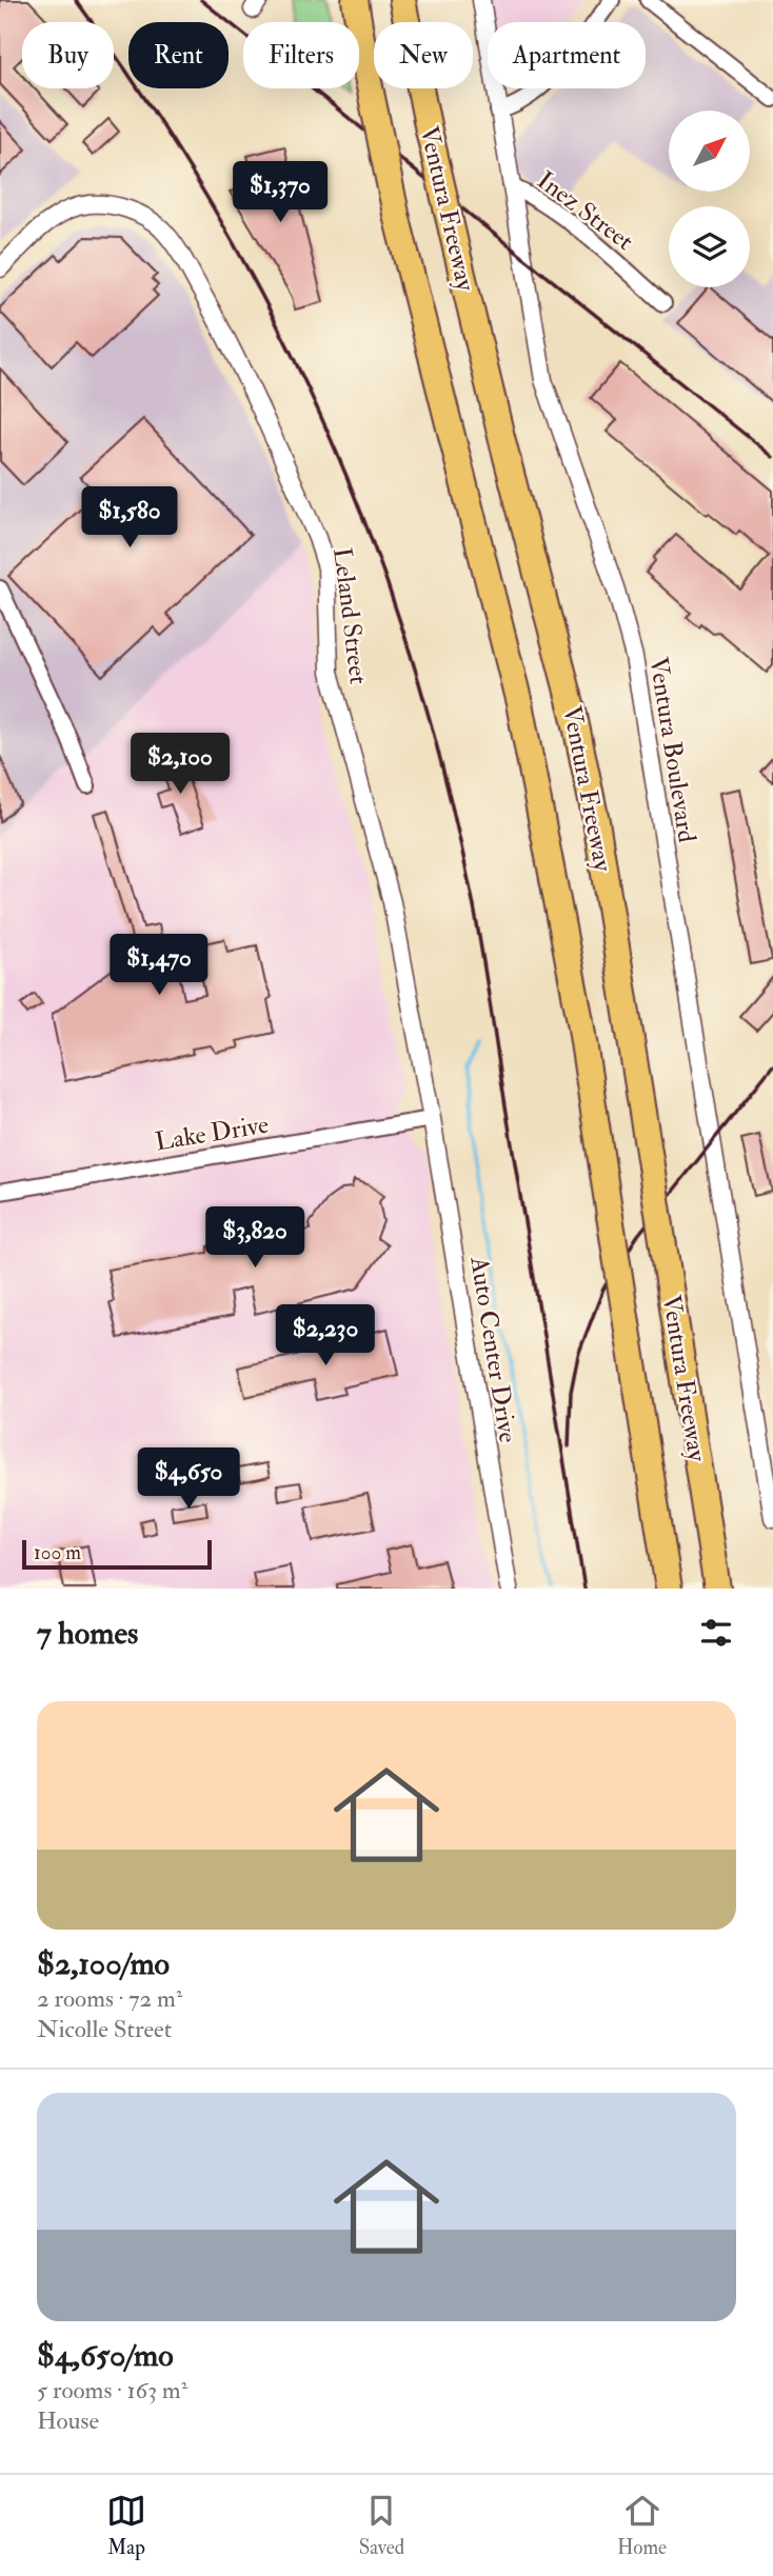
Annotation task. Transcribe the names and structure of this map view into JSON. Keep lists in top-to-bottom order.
{
  "streets": {
    "highway": ["Ventura Freeway"],
    "street": [
      "Inez Street",
      "Leland Street",
      "Ventura Boulevard",
      "Lake Drive",
      "Auto Center Drive"
    ]
  },
  "crossings": [
    ["Inez Street", "Ventura Boulevard"],
    ["Leland Street", "Lake Drive"],
    ["Leland Street", "Auto Center Drive"],
    ["Lake Drive", "Auto Center Drive"]
  ],
  "scale_bar": "100 m",
  "north": "top right",
  "page": {
    "chip": [
      "Buy",
      "Rent",
      "Filters",
      "New",
      "Apartment"
    ],
    "price": [
      "$1,370",
      "$1,580",
      "$2,100",
      "$1,470",
      "$3,820",
      "$2,230",
      "$4,650"
    ],
    "scale": "100 m",
    "heading": "7 homes",
    "list": [
      {
        "name": "$2,100/mo",
        "note": "2 rooms · 72 m² · Nicolle Street"
      },
      {
        "name": "$4,650/mo",
        "note": "5 rooms · 163 m² · House"
      }
    ],
    "tabs": ["Map", "Saved", "Home"]
  }
}
